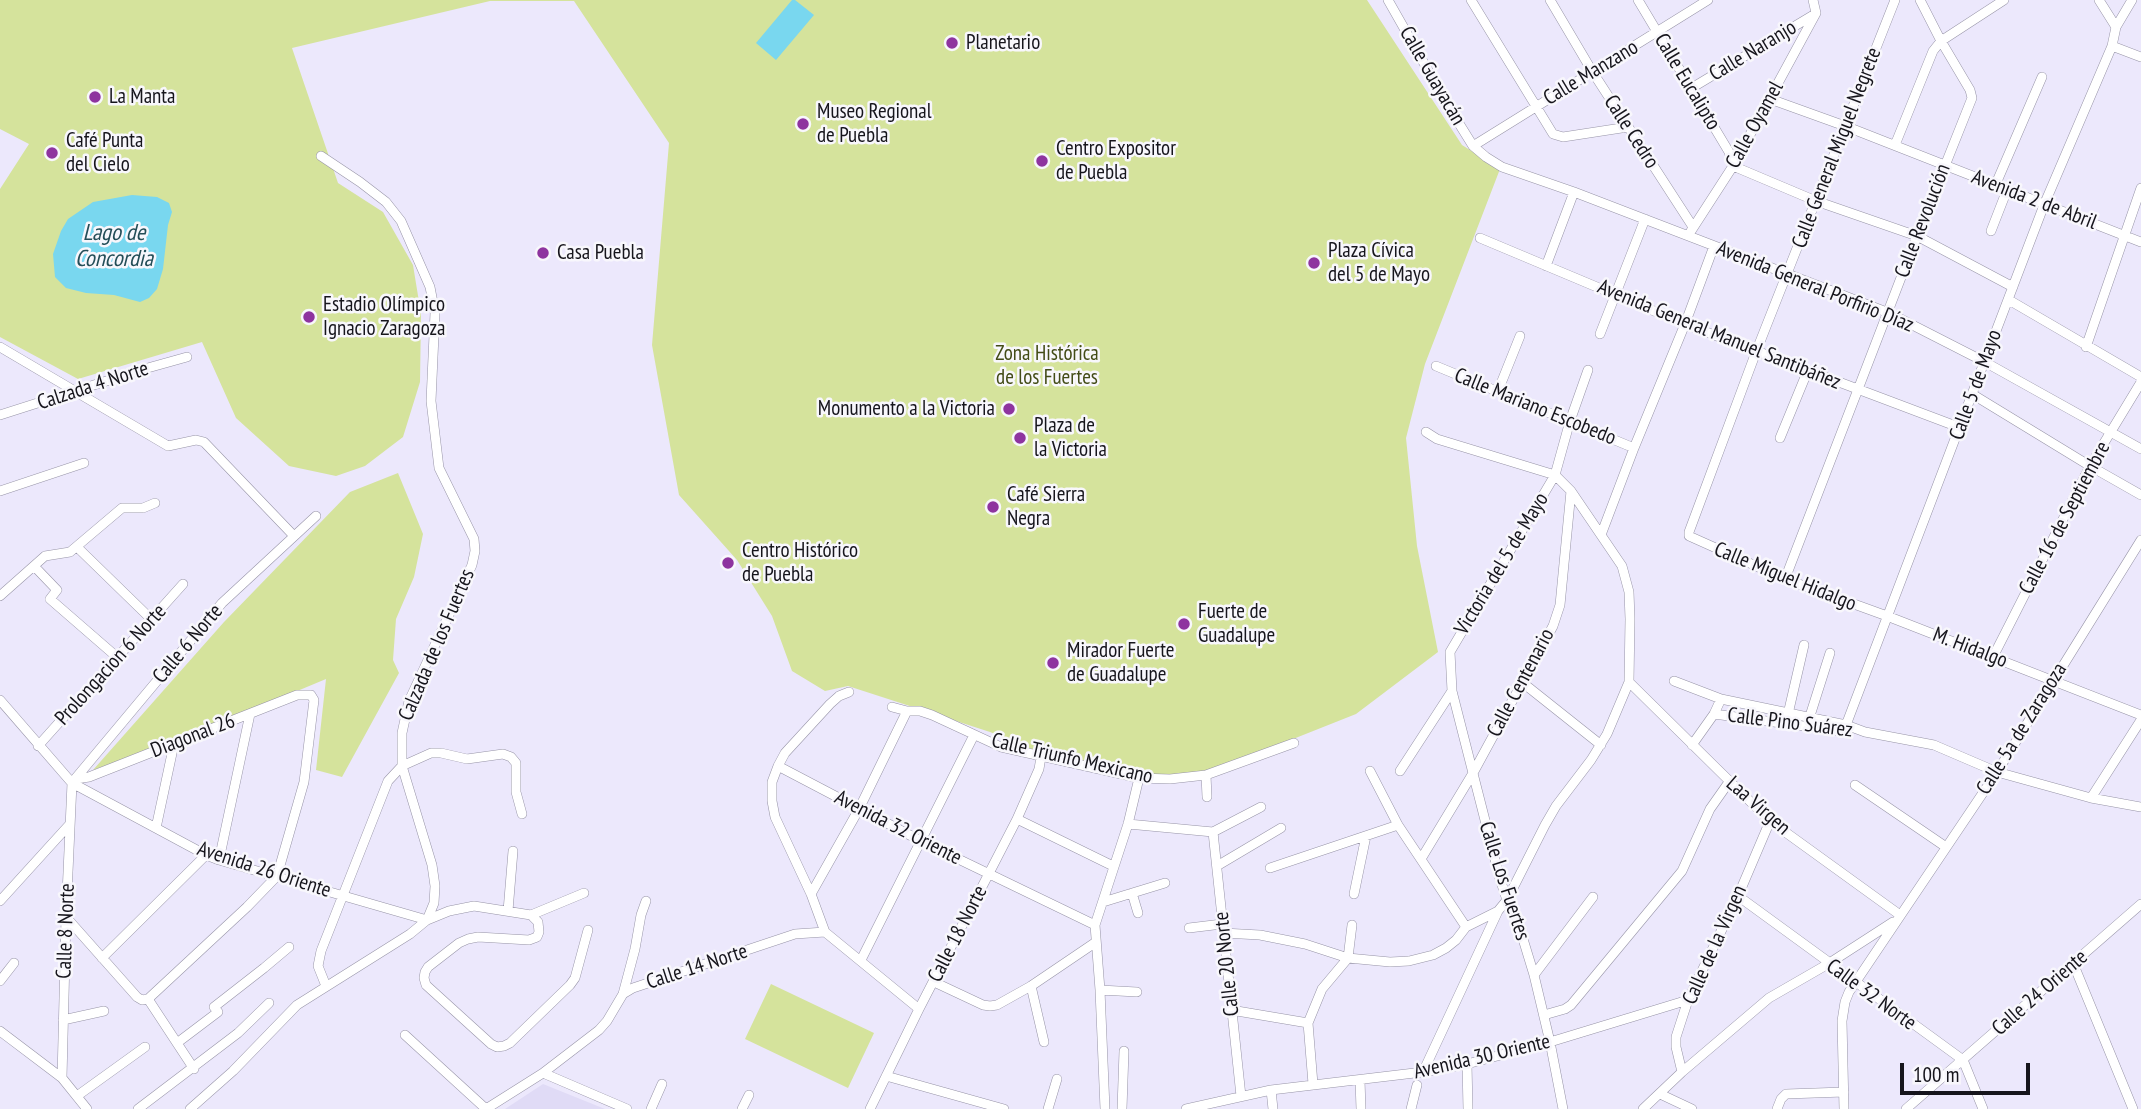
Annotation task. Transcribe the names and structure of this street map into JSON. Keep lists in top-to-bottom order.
{
  "streets": {
    "street": [
      "Calle Naranjo",
      "Calle Manzano",
      "Calle Guayacán",
      "Calle Eucalipto",
      "Calle Oyamel",
      "Calle Cedro",
      "Calle General Miguel Negrete",
      "Avenida 2 de Abril",
      "Calle Revolución",
      "Avenida General Porfirio Díaz",
      "Avenida General Manuel Santibáñez",
      "Calle 5 de Mayo",
      "Calzada 4 Norte",
      "Calle Mariano Escobedo",
      "Calle 16 de Septiembre",
      "Victoria del 5 de Mayo",
      "Calle Miguel Hidalgo",
      "Calle 6 Norte",
      "Calzada de los Fuertes",
      "M. Hidalgo",
      "Prolongacion 6 Norte",
      "Calle Centenario",
      "Calle Pino Suárez",
      "Calle 5a de Zaragoza",
      "Diagonal 26",
      "Calle Triunfo Mexicano",
      "Laa Virgen",
      "Avenida 32 Oriente",
      "Avenida 26 Oriente",
      "Calle Los Fuertes",
      "Calle 8 Norte",
      "Calle 18 Norte",
      "Calle de la Virgen",
      "Calle 20 Norte",
      "Calle 14 Norte",
      "Calle 24 Oriente",
      "Calle 32 Norte",
      "Avenida 30 Oriente"
    ]
  },
  "crossings": [
    ["Calle Naranjo", "Calle Eucalipto"],
    ["Calle Naranjo", "Calle Oyamel"],
    ["Calle Manzano", "Calle Guayacán"],
    ["Calle Manzano", "Calle Eucalipto"],
    ["Calle Manzano", "Calle Cedro"],
    ["Calle Manzano", "Avenida General Porfirio Díaz"],
    ["Calle Guayacán", "Avenida General Porfirio Díaz"],
    ["Calle Eucalipto", "Calle Oyamel"],
    ["Calle Oyamel", "Calle Cedro"],
    ["Calle Oyamel", "Avenida 2 de Abril"],
    ["Calle Oyamel", "Avenida General Porfirio Díaz"],
    ["Calle Cedro", "Avenida General Porfirio Díaz"],
    ["Calle General Miguel Negrete", "Avenida 2 de Abril"],
    ["Calle General Miguel Negrete", "Avenida General Porfirio Díaz"],
    ["Calle General Miguel Negrete", "Avenida General Manuel Santibáñez"],
    ["Calle General Miguel Negrete", "Calle Miguel Hidalgo"],
    ["Avenida 2 de Abril", "Calle Revolución"],
    ["Avenida 2 de Abril", "Calle 5 de Mayo"],
    ["Calle Revolución", "Avenida General Porfirio Díaz"],
    ["Calle Revolución", "Avenida General Manuel Santibáñez"],
    ["Calle Revolución", "Calle Miguel Hidalgo"],
    ["Avenida General Porfirio Díaz", "Calle 5 de Mayo"],
    ["Avenida General Porfirio Díaz", "Calle 16 de Septiembre"],
    ["Avenida General Manuel Santibáñez", "Calle 5 de Mayo"],
    ["Calle 5 de Mayo", "Calle Miguel Hidalgo"],
    ["Calle 5 de Mayo", "M. Hidalgo"],
    ["Calle 5 de Mayo", "Calle Pino Suárez"],
    ["Calle Mariano Escobedo", "Victoria del 5 de Mayo"],
    ["Calle 16 de Septiembre", "M. Hidalgo"],
    ["Victoria del 5 de Mayo", "Calle Los Fuertes"],
    ["Calle Miguel Hidalgo", "M. Hidalgo"],
    ["Calle 6 Norte", "Diagonal 26"],
    ["Calle 6 Norte", "Avenida 26 Oriente"],
    ["Calle 6 Norte", "Calle 8 Norte"],
    ["Calzada de los Fuertes", "Avenida 26 Oriente"],
    ["M. Hidalgo", "Calle 5a de Zaragoza"],
    ["Prolongacion 6 Norte", "Avenida 26 Oriente"],
    ["Calle Centenario", "Calle Los Fuertes"],
    ["Calle Pino Suárez", "Calle 5a de Zaragoza"],
    ["Calle Pino Suárez", "Laa Virgen"],
    ["Calle 5a de Zaragoza", "Laa Virgen"],
    ["Calle 5a de Zaragoza", "Calle de la Virgen"],
    ["Calle 5a de Zaragoza", "Calle 32 Norte"],
    ["Diagonal 26", "Avenida 26 Oriente"],
    ["Diagonal 26", "Calle 8 Norte"],
    ["Calle Triunfo Mexicano", "Calle 18 Norte"],
    ["Laa Virgen", "Calle de la Virgen"],
    ["Avenida 32 Oriente", "Calle 18 Norte"],
    ["Avenida 26 Oriente", "Calle 8 Norte"],
    ["Calle Los Fuertes", "Avenida 30 Oriente"],
    ["Calle de la Virgen", "Calle 32 Norte"],
    ["Calle de la Virgen", "Avenida 30 Oriente"],
    ["Calle 20 Norte", "Avenida 30 Oriente"],
    ["Calle 24 Oriente", "Calle 32 Norte"]
  ],
  "water": ["Lago de Concordia"],
  "parks": ["Zona Histórica de los Fuertes"],
  "places": [
    "Planetario",
    "La Manta",
    "Museo Regional de Puebla",
    "Café Punta del Cielo",
    "Centro Expositor de Puebla",
    "Casa Puebla",
    "Plaza Cívica del 5 de Mayo",
    "Estadio Olímpico Ignacio Zaragoza",
    "Monumento a la Victoria",
    "Plaza de la Victoria",
    "Café Sierra Negra",
    "Centro Histórico de Puebla",
    "Fuerte de Guadalupe",
    "Mirador Fuerte de Guadalupe"
  ],
  "scale_bar": "100 m"
}
